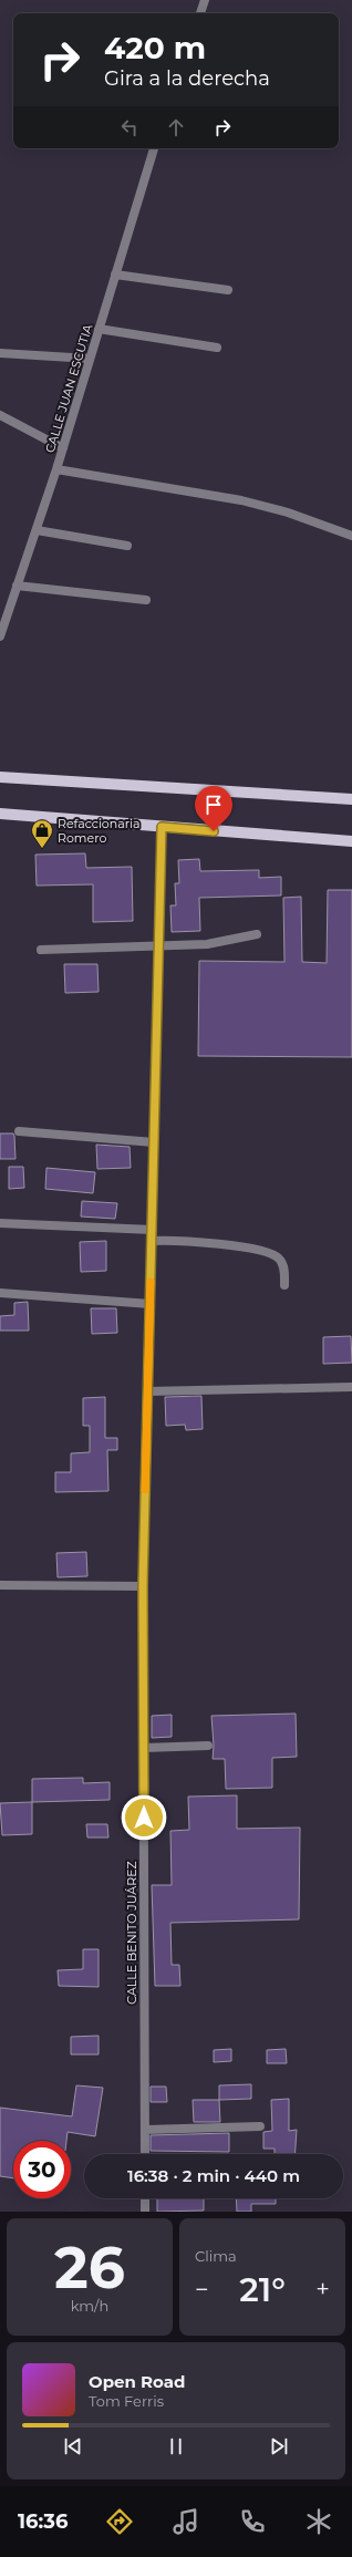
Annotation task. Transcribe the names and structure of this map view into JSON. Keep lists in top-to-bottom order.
{
  "streets": {
    "street": ["CALLE JUAN ESCUTIA", "CALLE BENITO JUÁREZ"]
  },
  "places": {
    "shop": ["Refaccionaria Romero"]
  },
  "page": {
    "turn": ["420 m", "Gira a la derecha"],
    "limit": "30",
    "trip": "16:38 · 2 min · 440 m",
    "tile": [
      ["26", "km/h"],
      "Clima"
    ],
    "heat": ["−", "21°", "+"],
    "song": ["Open Road", "Tom Ferris"],
    "tabs": "16:36"
  }
}
